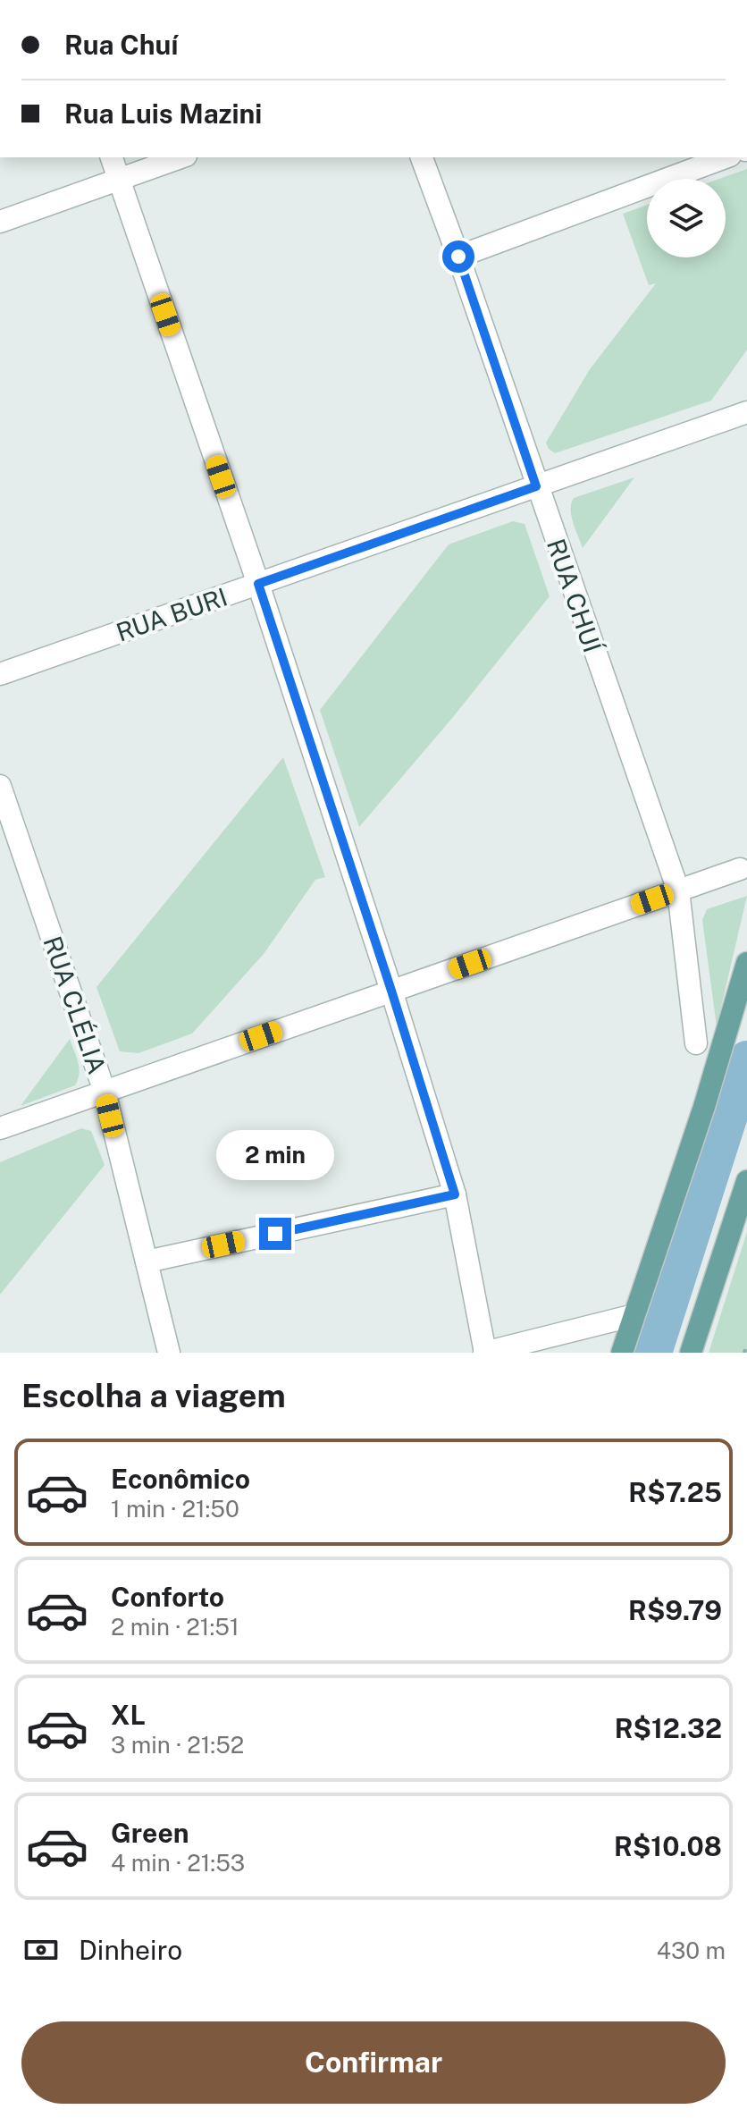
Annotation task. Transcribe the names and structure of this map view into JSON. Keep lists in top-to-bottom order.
{
  "streets": {
    "street": ["RUA CHUÍ", "RUA BURI", "RUA CLÉLIA"]
  },
  "crossings": [
    ["RUA CHUÍ", "RUA BURI"]
  ],
  "page": {
    "banner": ["Rua Chuí", "Rua Luis Mazini"],
    "bubble": "2 min",
    "heading": "Escolha a viagem",
    "list": [
      {
        "name": "Econômico",
        "note": "1 min · 21:50",
        "value": "R$7.25"
      },
      {
        "name": "Conforto",
        "note": "2 min · 21:51",
        "value": "R$9.79"
      },
      {
        "name": "XL",
        "note": "3 min · 21:52",
        "value": "R$12.32"
      },
      {
        "name": "Green",
        "note": "4 min · 21:53",
        "value": "R$10.08"
      }
    ],
    "pay": ["Dinheiro", "430 m"],
    "buttons": "Confirmar"
  }
}
